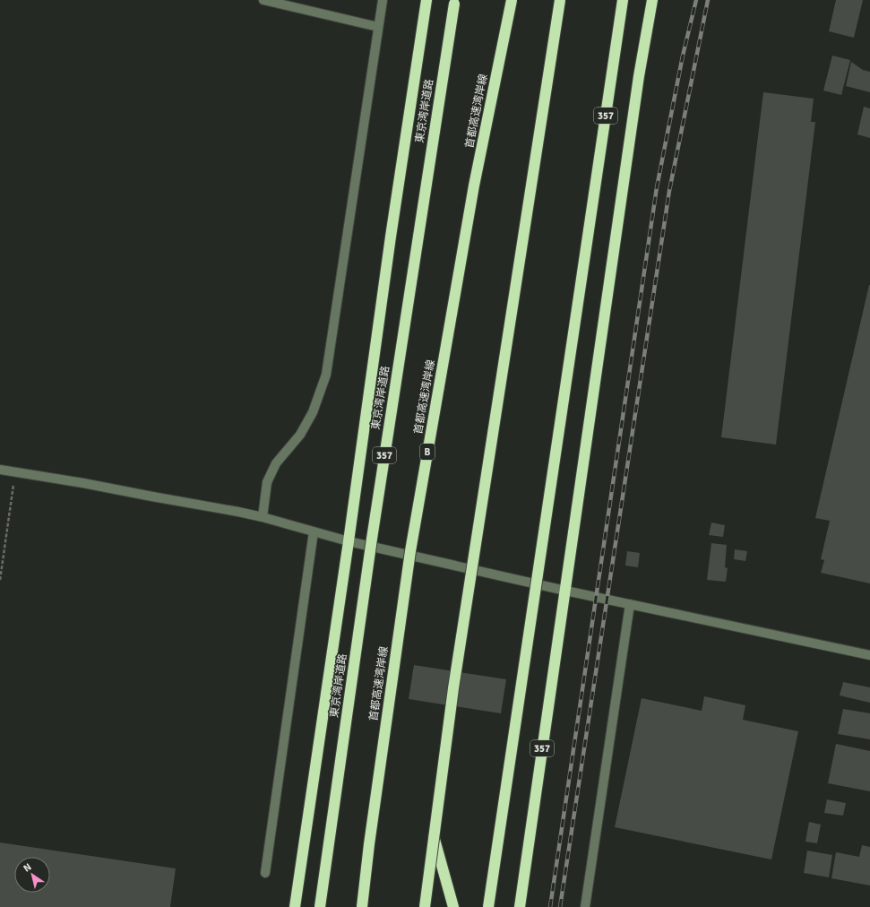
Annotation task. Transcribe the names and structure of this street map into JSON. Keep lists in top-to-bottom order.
{
  "streets": {
    "highway": [
      "東京湾岸道路",
      "首都高速湾岸線",
      "357",
      "B"
    ]
  },
  "north": "top left"
}
